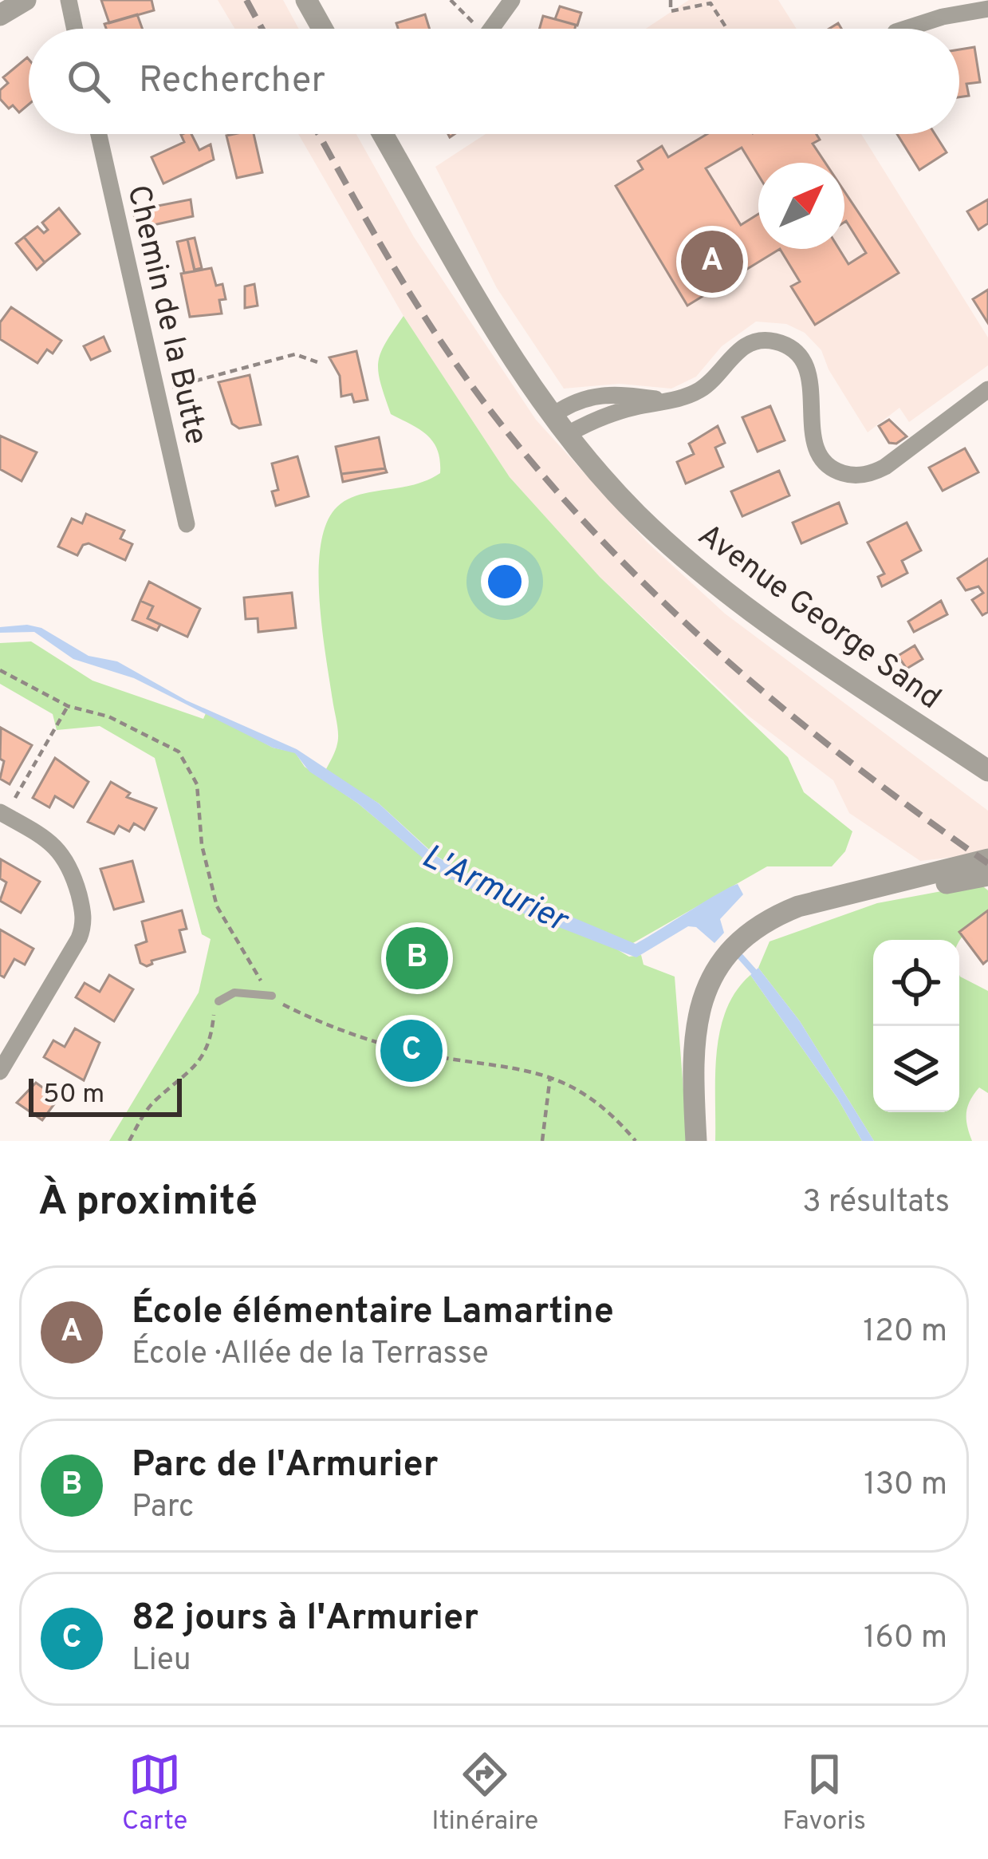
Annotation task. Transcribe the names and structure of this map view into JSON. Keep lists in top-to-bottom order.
{
  "streets": {
    "street": ["Chemin de la Butte", "Avenue George Sand"]
  },
  "water": ["L'Armurier"],
  "scale_bar": "50 m",
  "north": "top right",
  "page": {
    "search": "Rechercher",
    "pins": ["A", "B", "C"],
    "scale": "50 m",
    "heading": ["À proximité", "3 résultats"],
    "list": [
      {
        "mark": "A",
        "name": "École élémentaire Lamartine",
        "note": "École · Allée de la Terrasse",
        "value": "120 m"
      },
      {
        "mark": "B",
        "name": "Parc de l'Armurier",
        "note": "Parc",
        "value": "130 m"
      },
      {
        "mark": "C",
        "name": "82 jours à l'Armurier",
        "note": "Lieu",
        "value": "160 m"
      }
    ],
    "nav": ["Carte", "Itinéraire", "Favoris"]
  }
}
